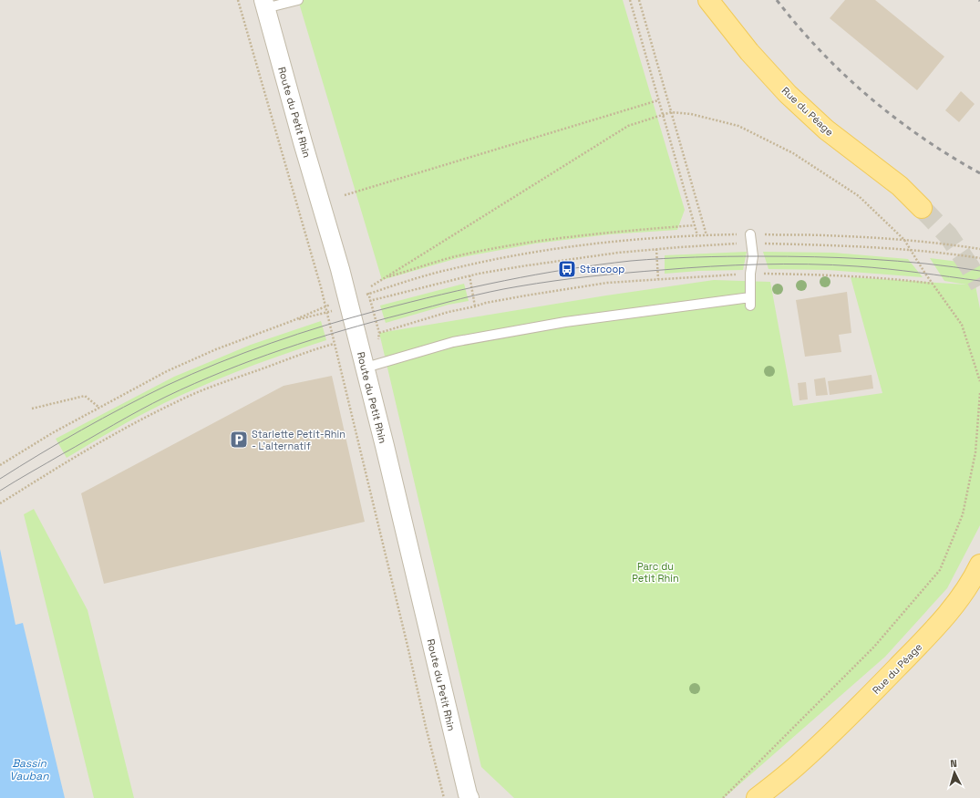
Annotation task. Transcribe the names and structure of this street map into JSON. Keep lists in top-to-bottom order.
{
  "streets": {
    "main road": ["Rue du Péage"],
    "street": ["Route du Petit Rhin"]
  },
  "water": ["Bassin Vauban"],
  "parks": ["Parc du Petit Rhin"],
  "places": {
    "bus stop": ["Starcoop"],
    "parking": ["Starlette Petit-Rhin - L'alternatif"]
  },
  "north": "top"
}
